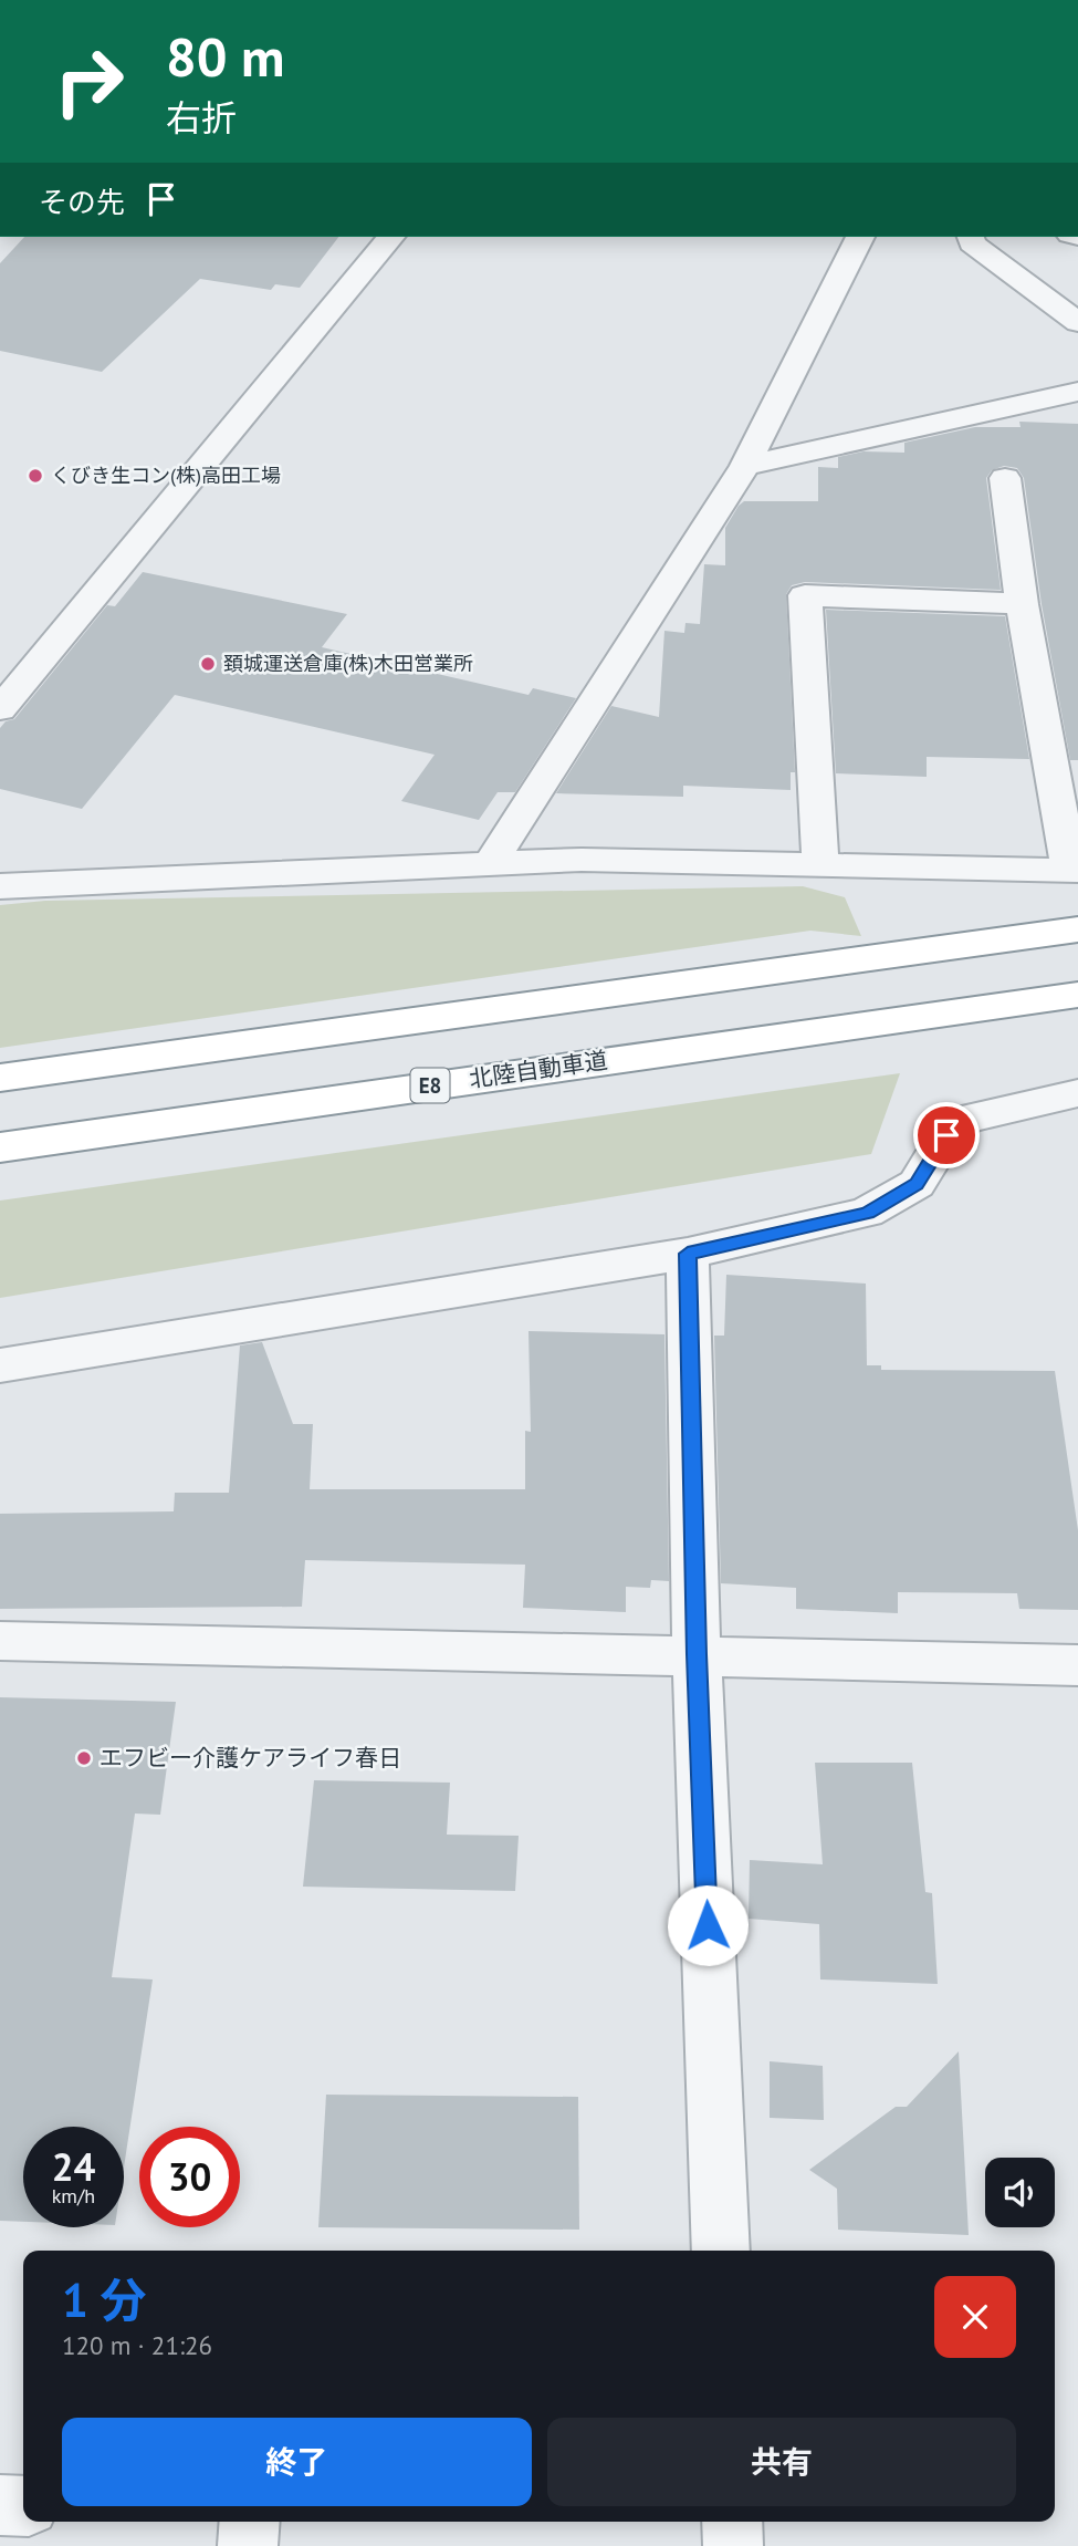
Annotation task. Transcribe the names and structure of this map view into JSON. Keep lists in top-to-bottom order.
{
  "streets": {
    "highway": ["北陸自動車道", "E8"]
  },
  "places": ["くびき生コン(株)高田工場", "頚城運送倉庫(株)木田営業所", "エフビー介護ケアライフ春日"],
  "page": {
    "turn": ["80 m", "右折"],
    "then": "その先",
    "speed": "24 km/h",
    "limit": "30",
    "heading": ["1 分", "120 m · 21:26"],
    "buttons": ["終了", "共有"]
  }
}
